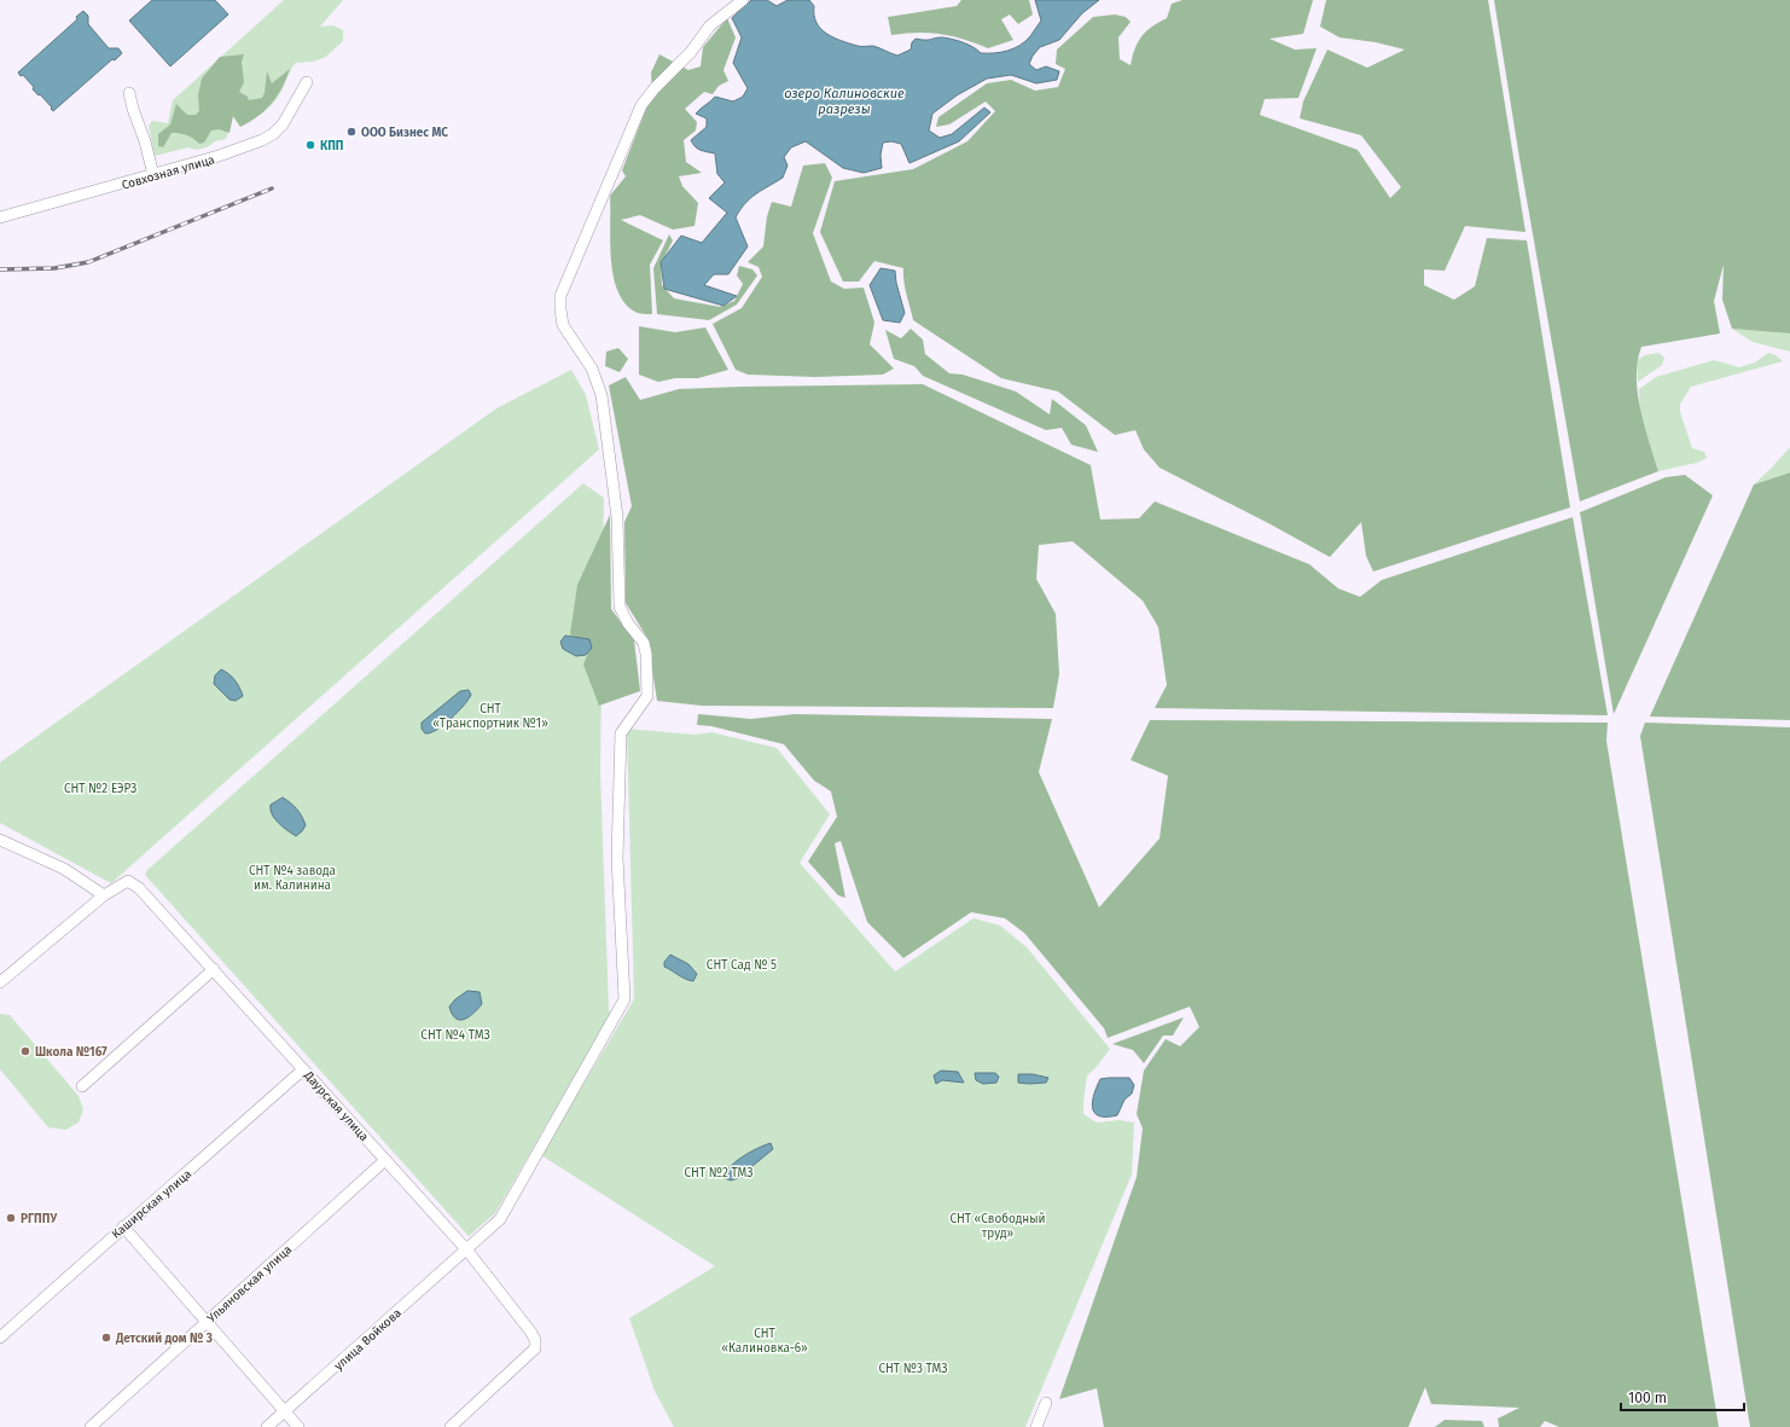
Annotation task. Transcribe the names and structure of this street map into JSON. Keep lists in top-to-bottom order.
{
  "streets": {
    "street": [
      "Совхозная улица",
      "Даурская улица",
      "Каширская улица",
      "Ульяновская улица",
      "улица Войкова"
    ]
  },
  "crossings": [
    ["Даурская улица", "Каширская улица"],
    ["Даурская улица", "Ульяновская улица"],
    ["Даурская улица", "улица Войкова"]
  ],
  "water": ["озеро Калиновские разрезы"],
  "parks": [
    "СНТ «Транспортник №1»",
    "СНТ №2 ЕЭРЗ",
    "СНТ №4 завода им. Калинина",
    "СНТ Сад № 5",
    "СНТ №4 ТМЗ",
    "СНТ №2 ТМЗ",
    "СНТ «Свободный труд»",
    "СНТ «Калиновка-6»",
    "СНТ №3 ТМЗ"
  ],
  "places": [
    "ООО Бизнес МС",
    "КПП",
    "Школа №167",
    "РГППУ",
    "Детский дом № 3"
  ],
  "scale_bar": "100 m"
}
